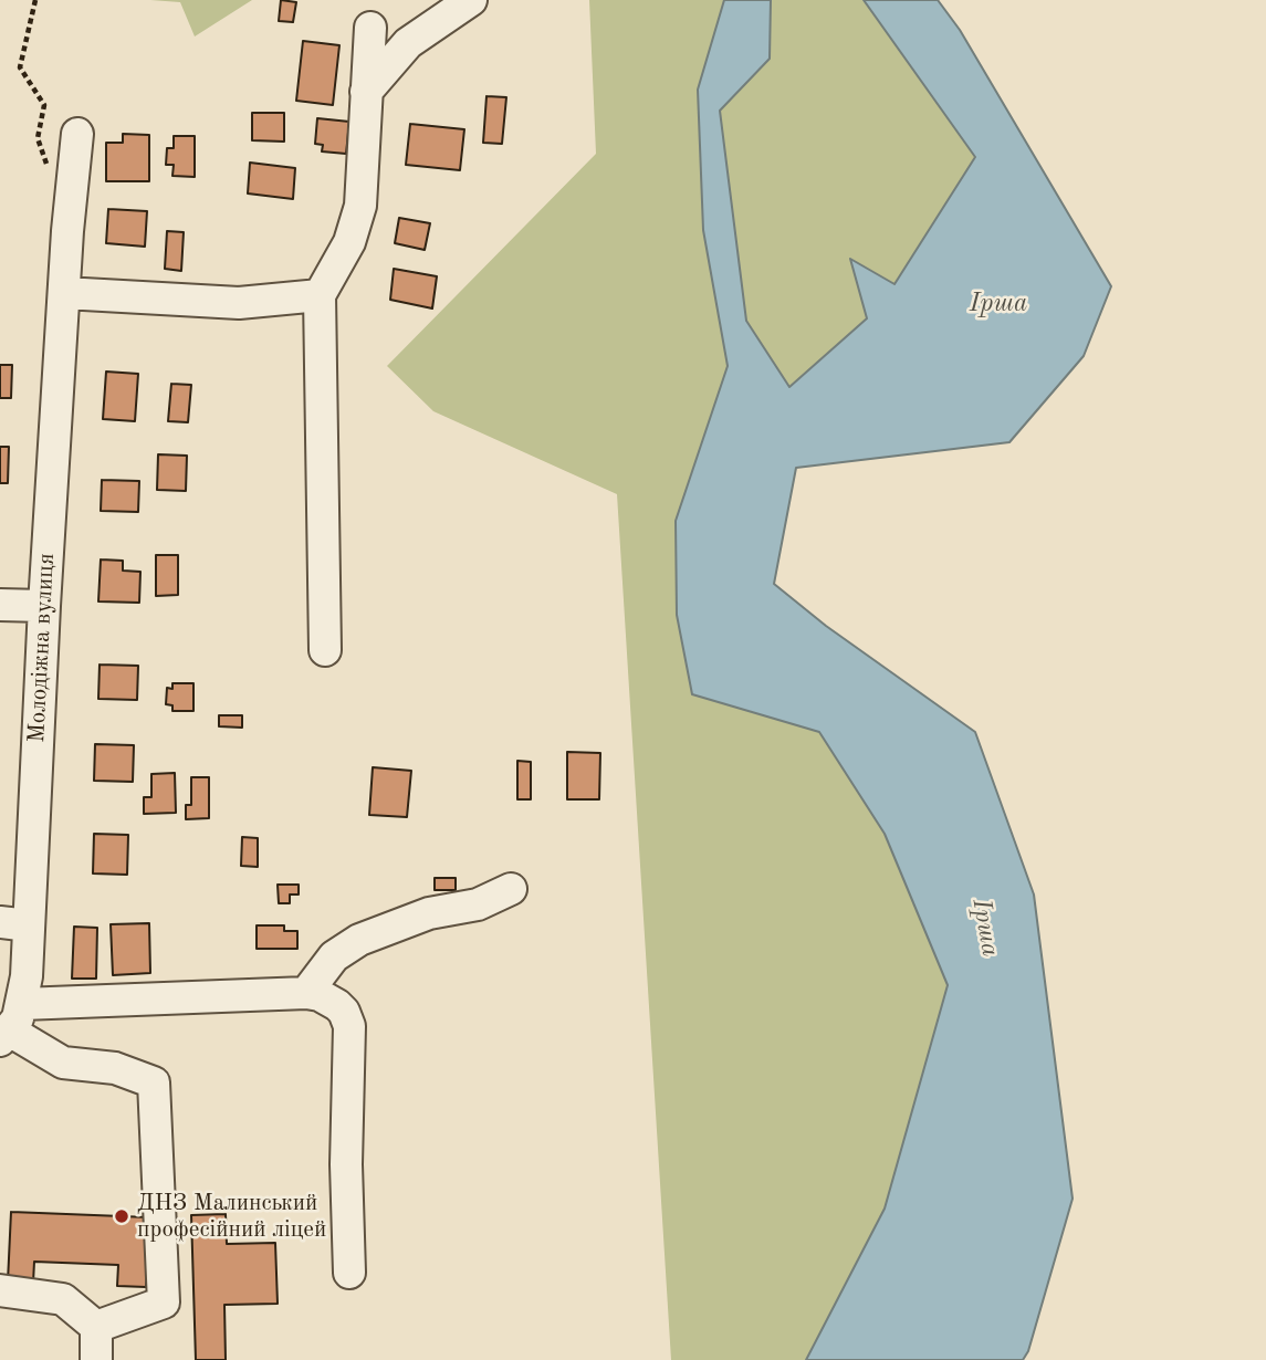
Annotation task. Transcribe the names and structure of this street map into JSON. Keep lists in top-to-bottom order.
{
  "streets": {
    "street": ["Молодіжна вулиця"]
  },
  "water": ["Ірша"],
  "places": ["ДНЗ Малинський професійний ліцей"]
}
